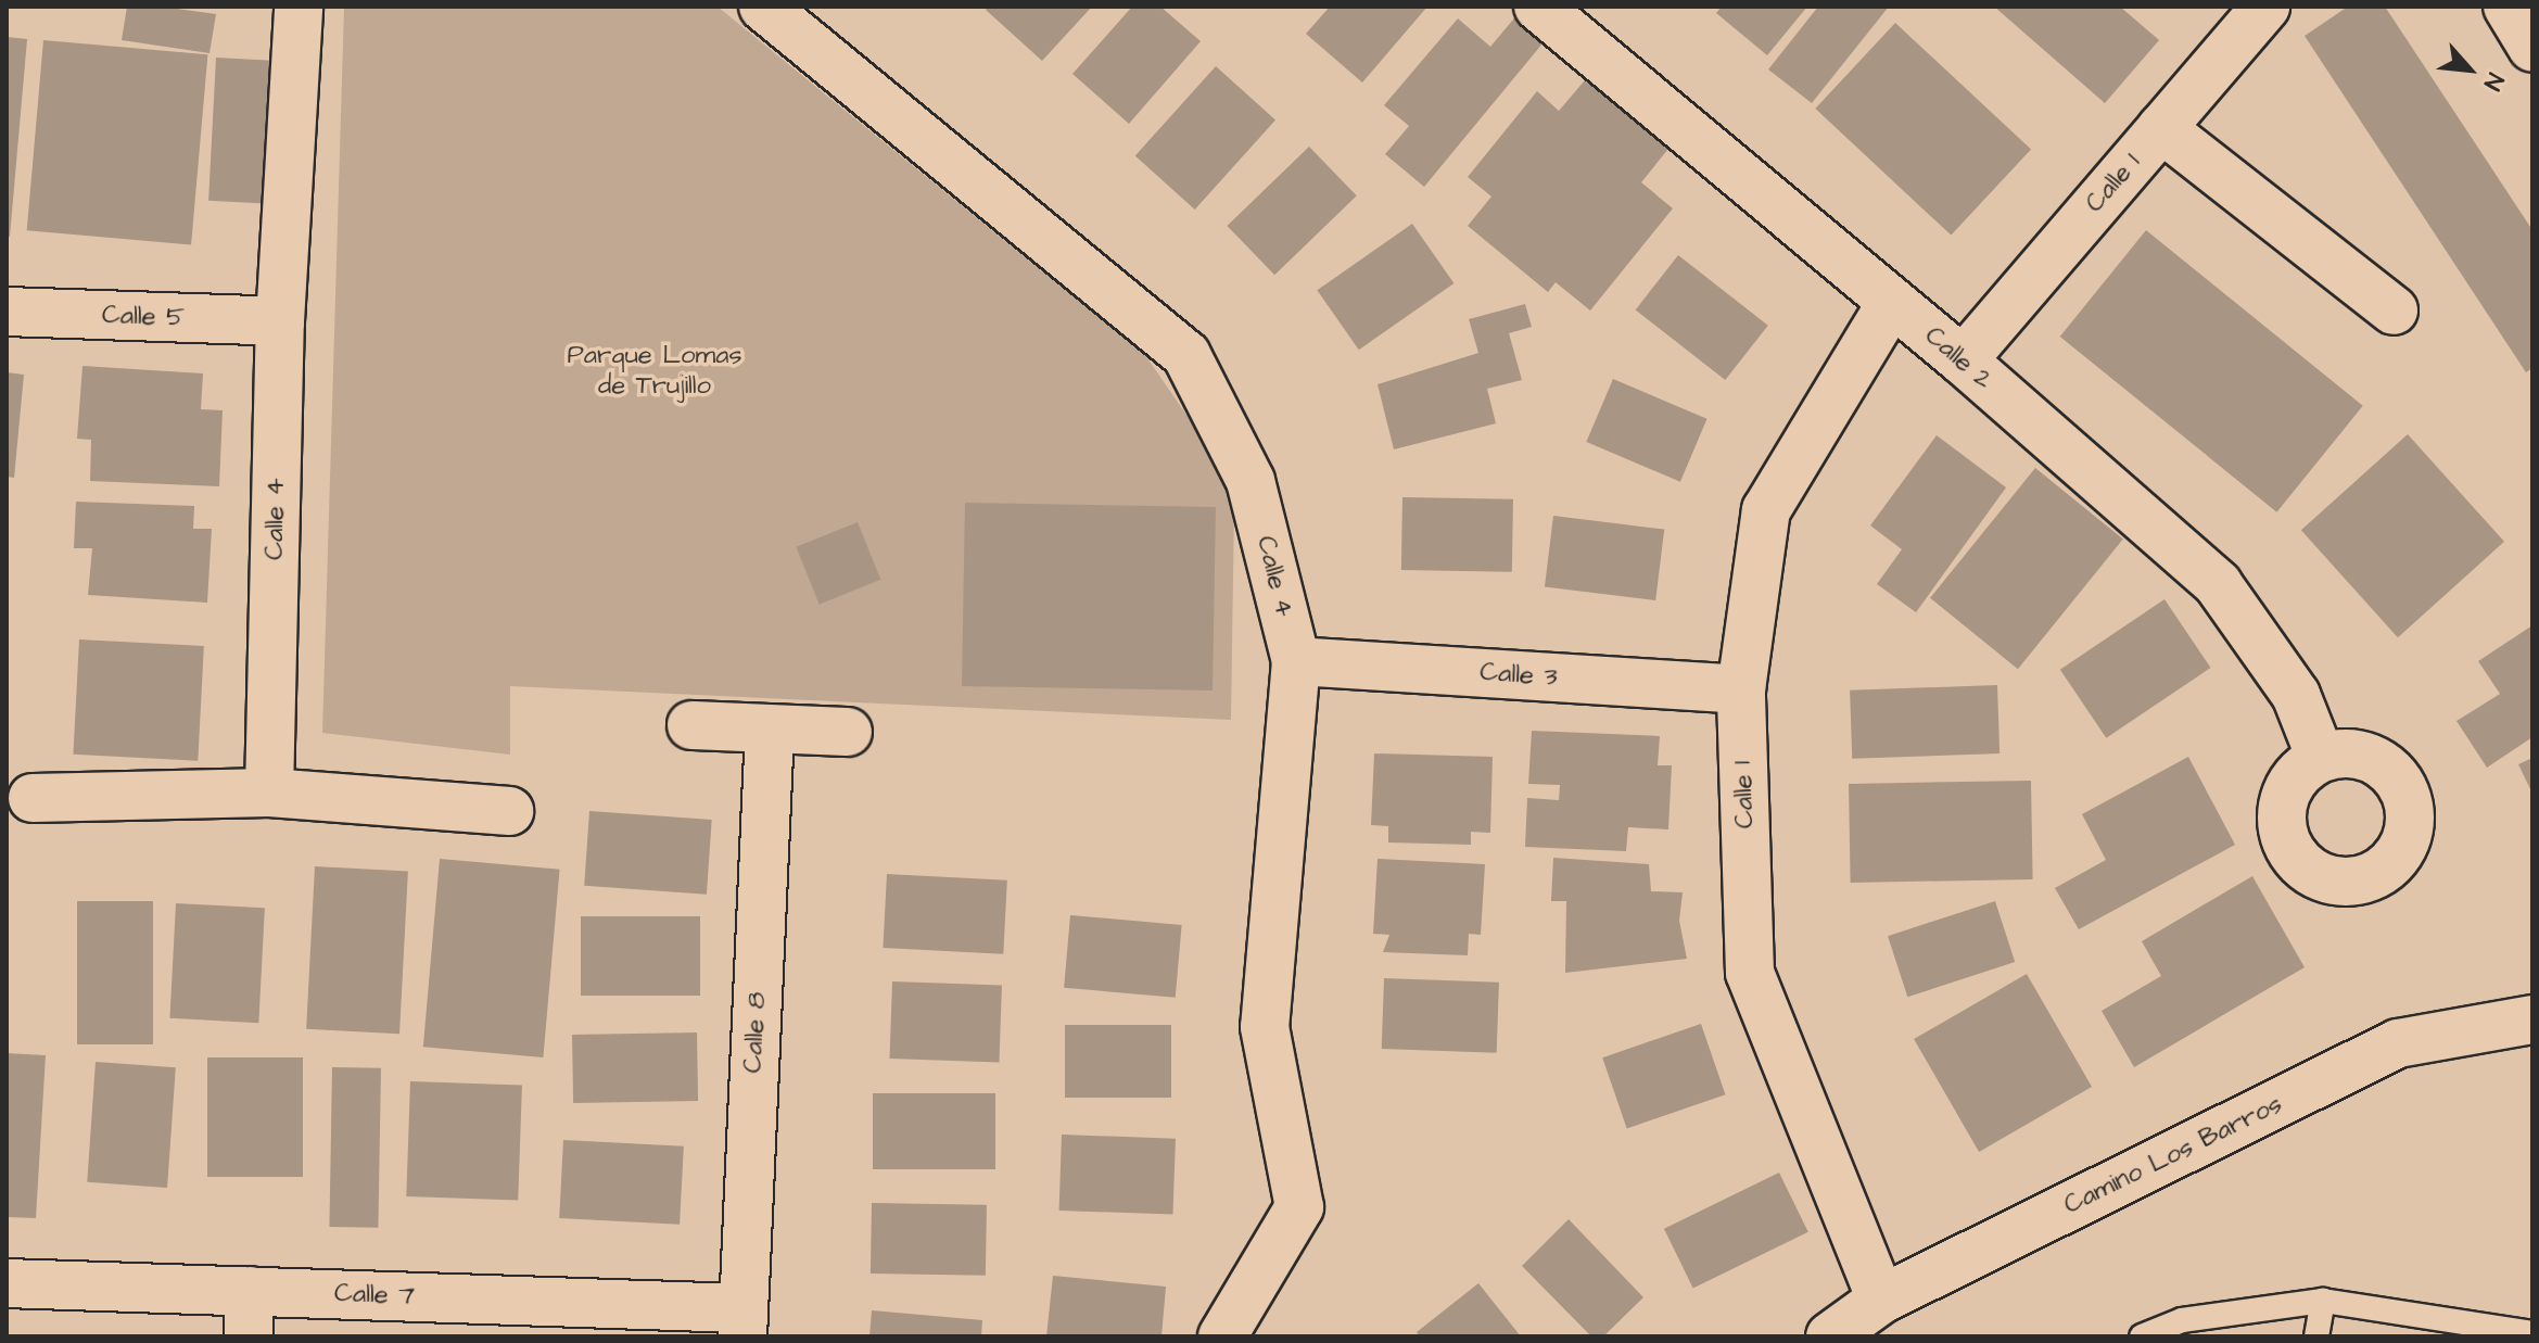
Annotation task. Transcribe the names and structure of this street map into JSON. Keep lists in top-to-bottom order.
{
  "streets": {
    "street": [
      "Calle 1",
      "Calle 5",
      "Calle 2",
      "Calle 4",
      "Calle 3",
      "Calle 8",
      "Camino Los Barros",
      "Calle 7"
    ]
  },
  "crossings": [
    ["Calle 1", "Calle 2"],
    ["Calle 1", "Calle 3"],
    ["Calle 1", "Camino Los Barros"],
    ["Calle 5", "Calle 4"],
    ["Calle 4", "Calle 3"],
    ["Calle 8", "Calle 7"]
  ],
  "parks": ["Parque Lomas de Trujillo"],
  "north": "bottom right"
}
